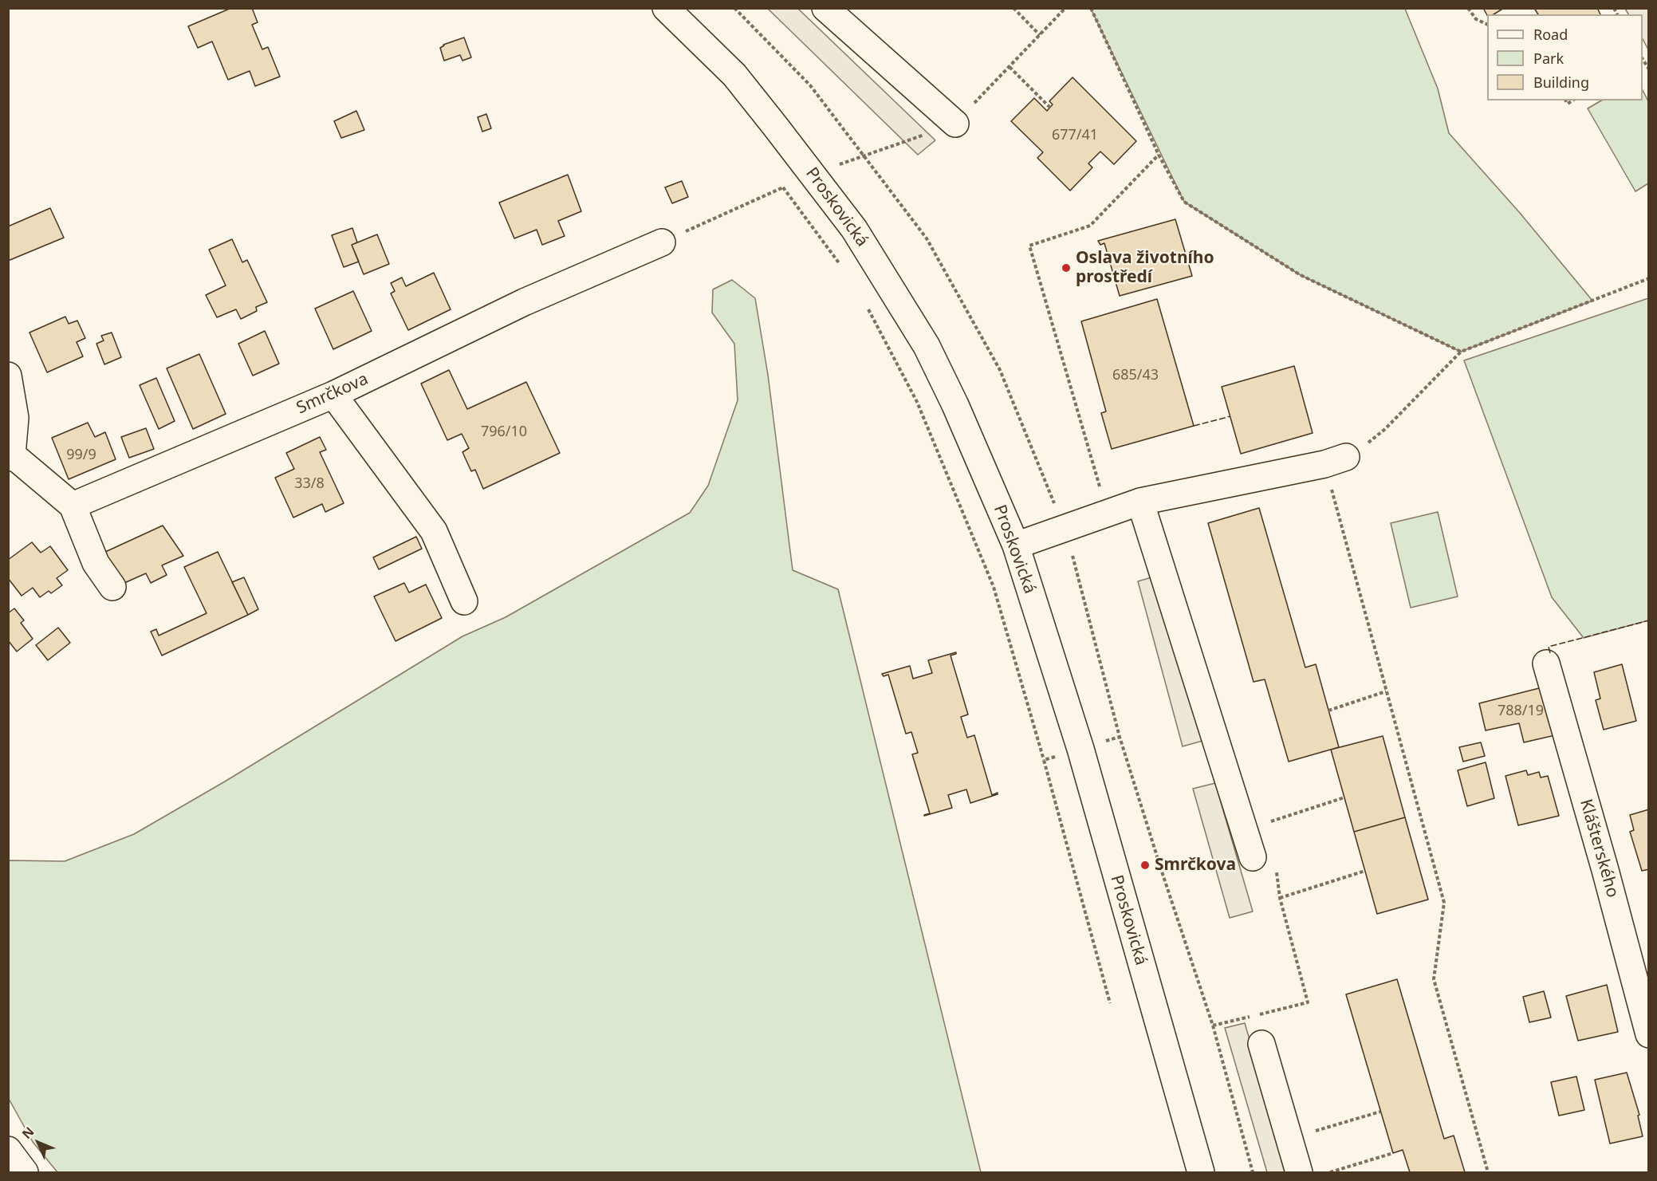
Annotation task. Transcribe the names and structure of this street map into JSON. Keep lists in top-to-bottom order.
{
  "streets": {
    "street": ["Proskovická", "Smrčkova", "Klášterského"]
  },
  "places": ["Oslava životního prostředí", "Smrčkova"],
  "house_numbers": [
    "677/41",
    "685/43",
    "796/10",
    "99/9",
    "33/8",
    "788/19"
  ],
  "legend": ["Road", "Park", "Building"],
  "north": "top left"
}
